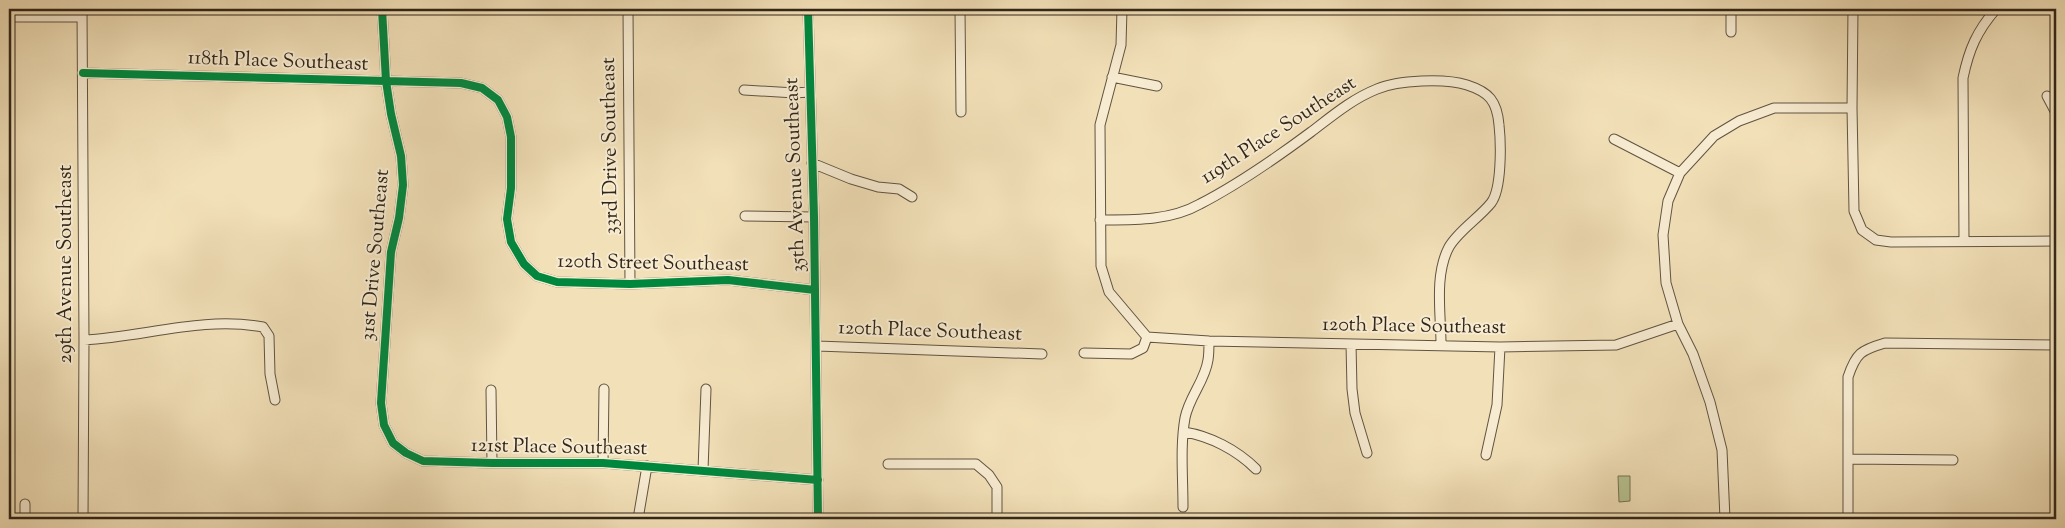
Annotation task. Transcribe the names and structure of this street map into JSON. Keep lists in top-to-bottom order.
{
  "streets": {
    "street": [
      "118th Place Southeast",
      "119th Place Southeast",
      "33rd Drive Southeast",
      "35th Avenue Southeast",
      "31st Drive Southeast",
      "29th Avenue Southeast",
      "120th Street Southeast",
      "120th Place Southeast",
      "121st Place Southeast"
    ]
  },
  "crossings": [
    ["118th Place Southeast", "31st Drive Southeast"],
    ["118th Place Southeast", "29th Avenue Southeast"],
    ["118th Place Southeast", "120th Street Southeast"],
    ["119th Place Southeast", "120th Place Southeast"],
    ["33rd Drive Southeast", "120th Street Southeast"],
    ["35th Avenue Southeast", "120th Street Southeast"],
    ["35th Avenue Southeast", "120th Place Southeast"],
    ["35th Avenue Southeast", "121st Place Southeast"],
    ["31st Drive Southeast", "121st Place Southeast"]
  ]
}
